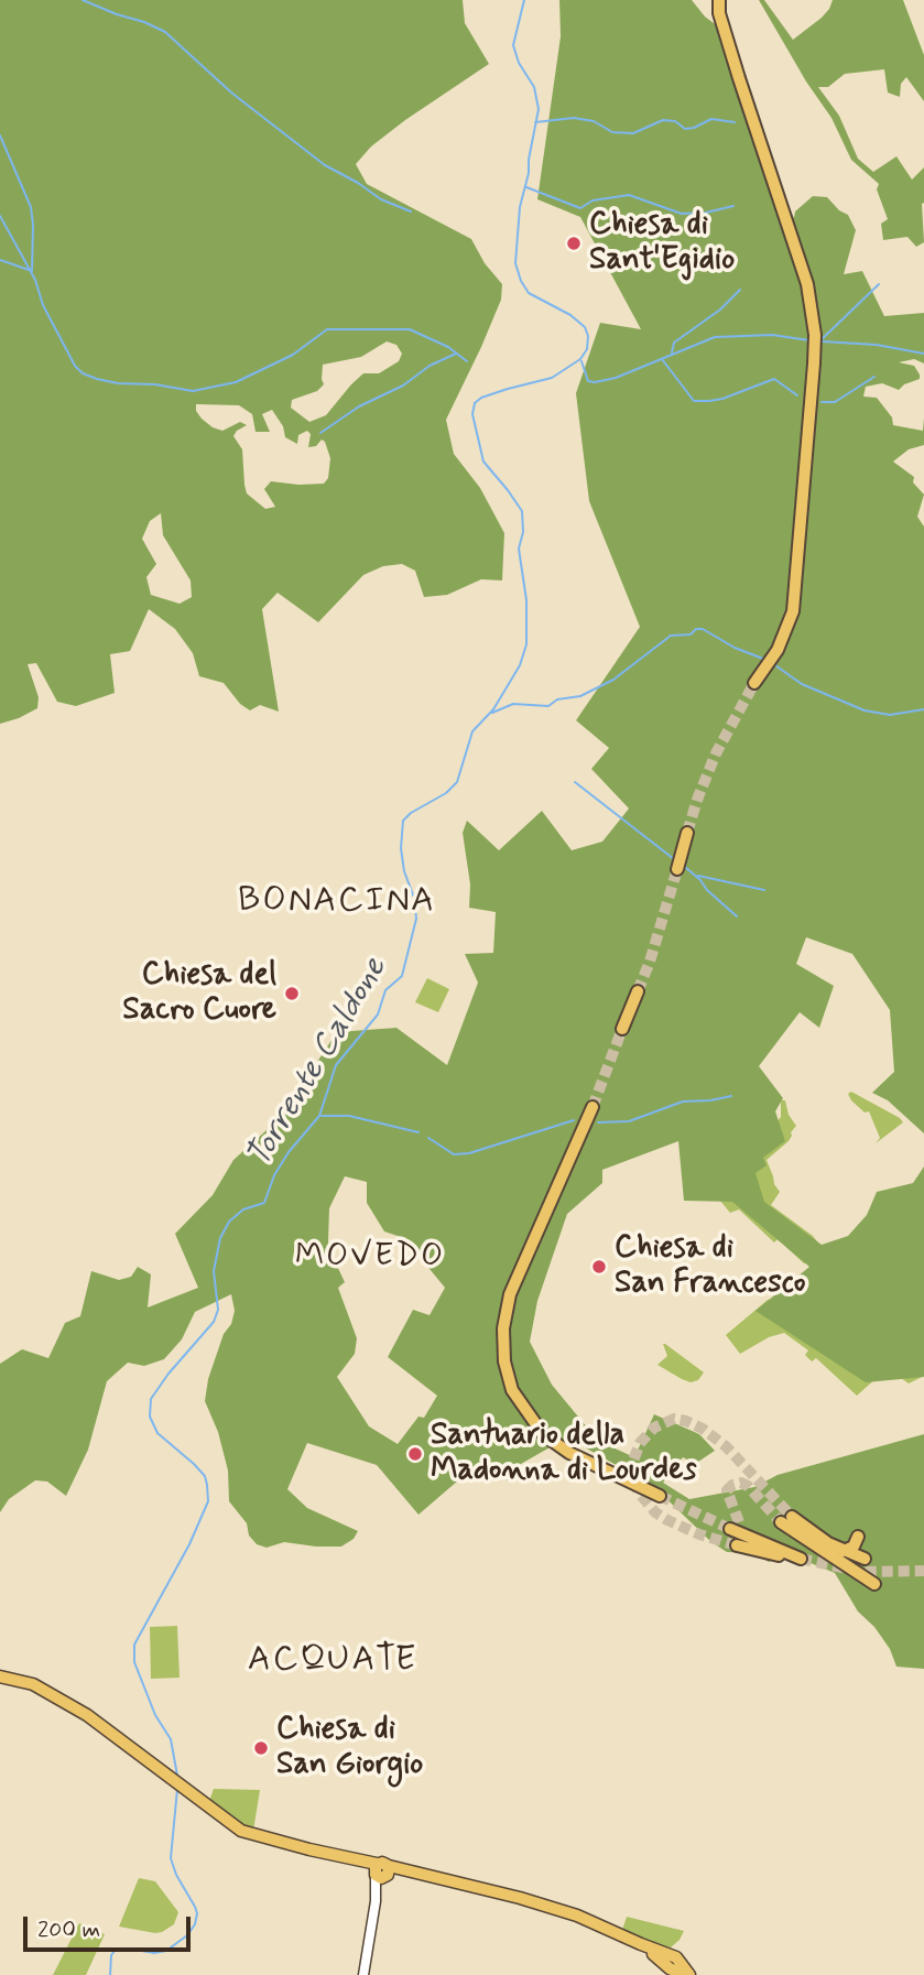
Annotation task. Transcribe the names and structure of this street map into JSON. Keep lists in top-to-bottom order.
{
  "districts": ["BONACINA", "MOVEDO", "ACQUATE"],
  "water": ["Torrente Caldone"],
  "places": [
    "Chiesa di Sant'Egidio",
    "Chiesa del Sacro Cuore",
    "Chiesa di San Francesco",
    "Santuario della Madonna di Lourdes",
    "Chiesa di San Giorgio"
  ],
  "scale_bar": "200 m"
}
